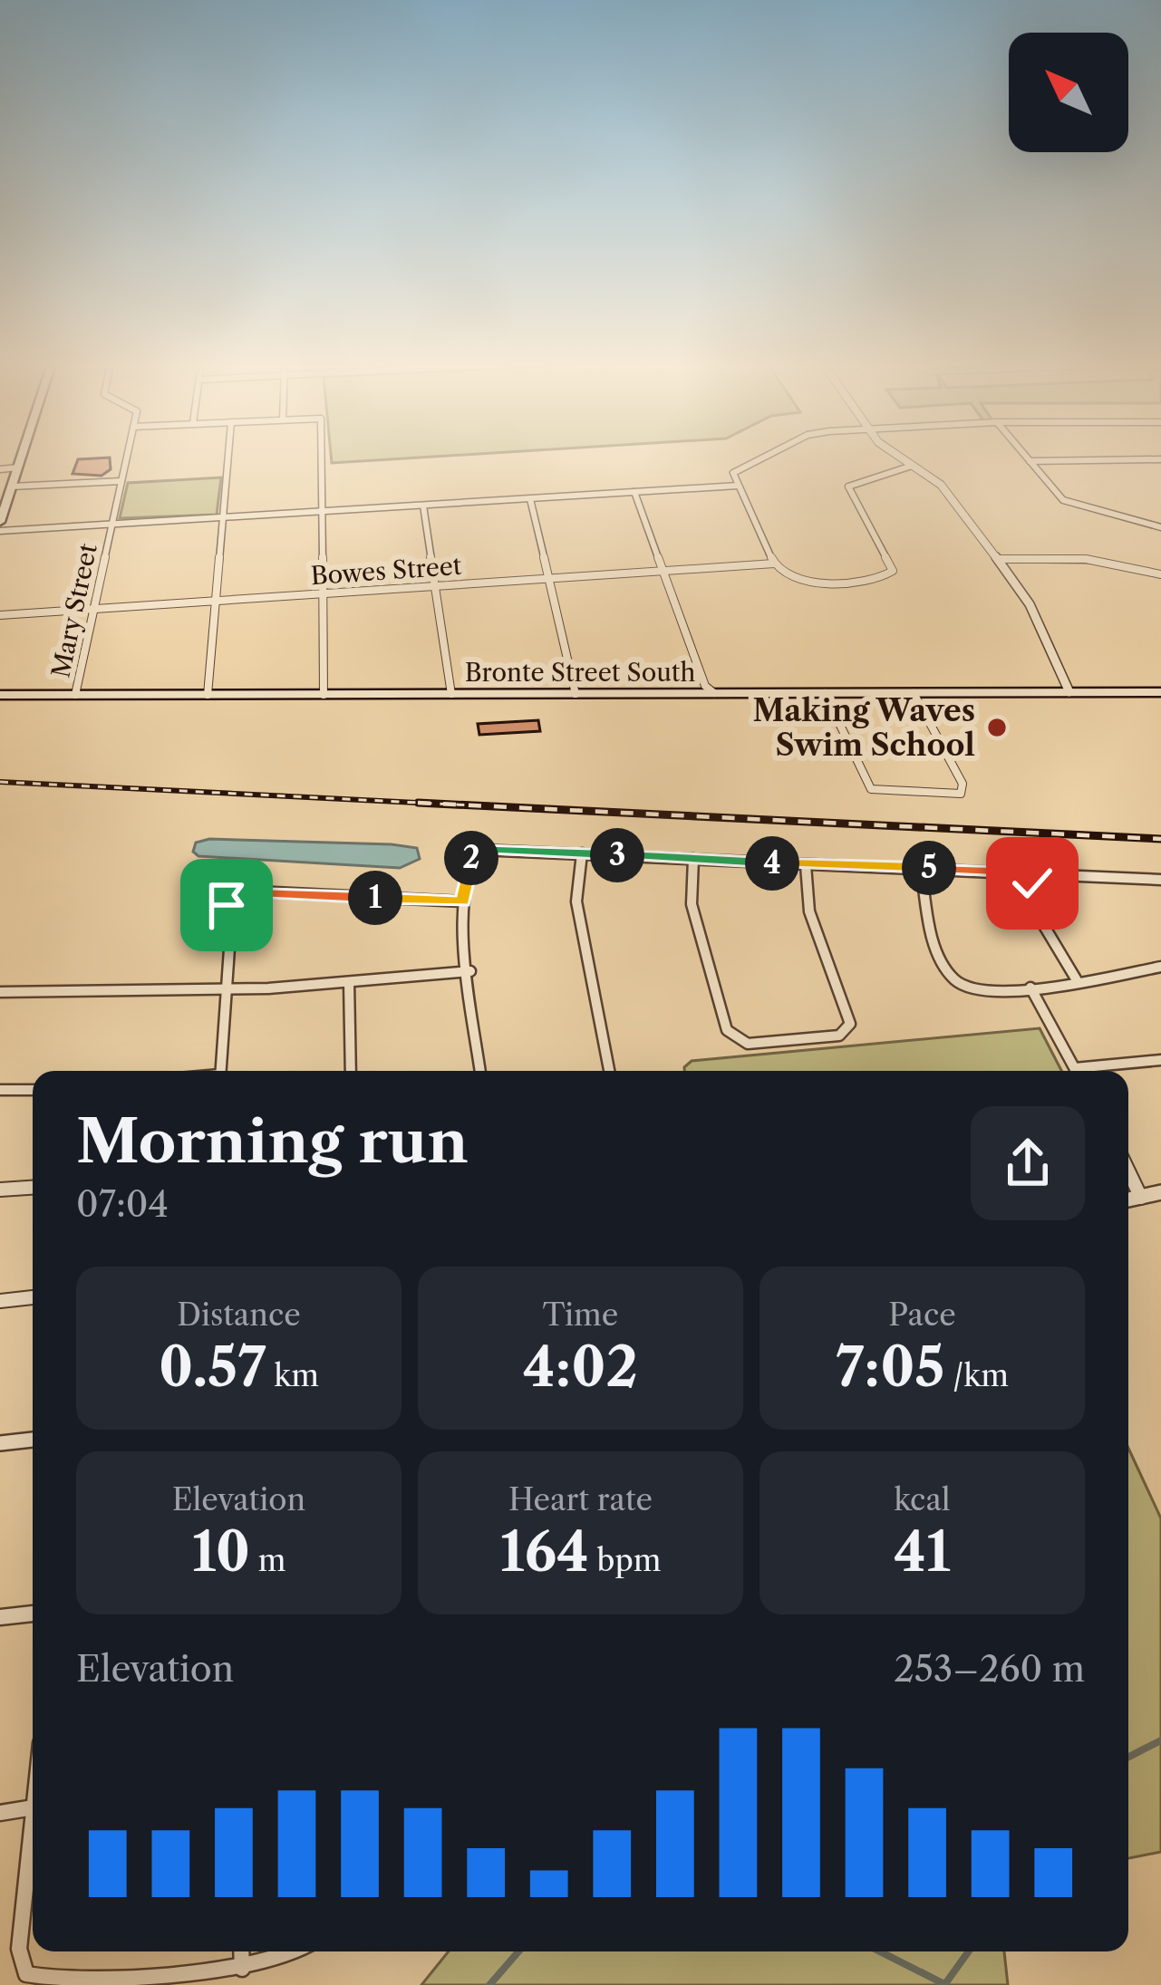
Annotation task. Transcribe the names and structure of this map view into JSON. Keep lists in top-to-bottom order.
{
  "streets": {
    "main road": ["Bronte Street South"],
    "street": ["Bowes Street", "Mary Street"]
  },
  "crossings": [
    ["Bowes Street", "Mary Street"],
    ["Mary Street", "Bronte Street South"]
  ],
  "places": ["Making Waves Swim School"],
  "north": "top left",
  "page": {
    "pins": [
      "3",
      "2",
      "4",
      "5",
      "1"
    ],
    "heading": ["Morning run", "07:04"],
    "stats": [
      ["Distance", "0.57 km"],
      ["Time", "4:02"],
      ["Pace", "7:05 /km"],
      ["Elevation", "10 m"],
      ["Heart rate", "164 bpm"],
      ["kcal", "41"]
    ],
    "chart": ["Elevation", "253–260 m"]
  }
}
